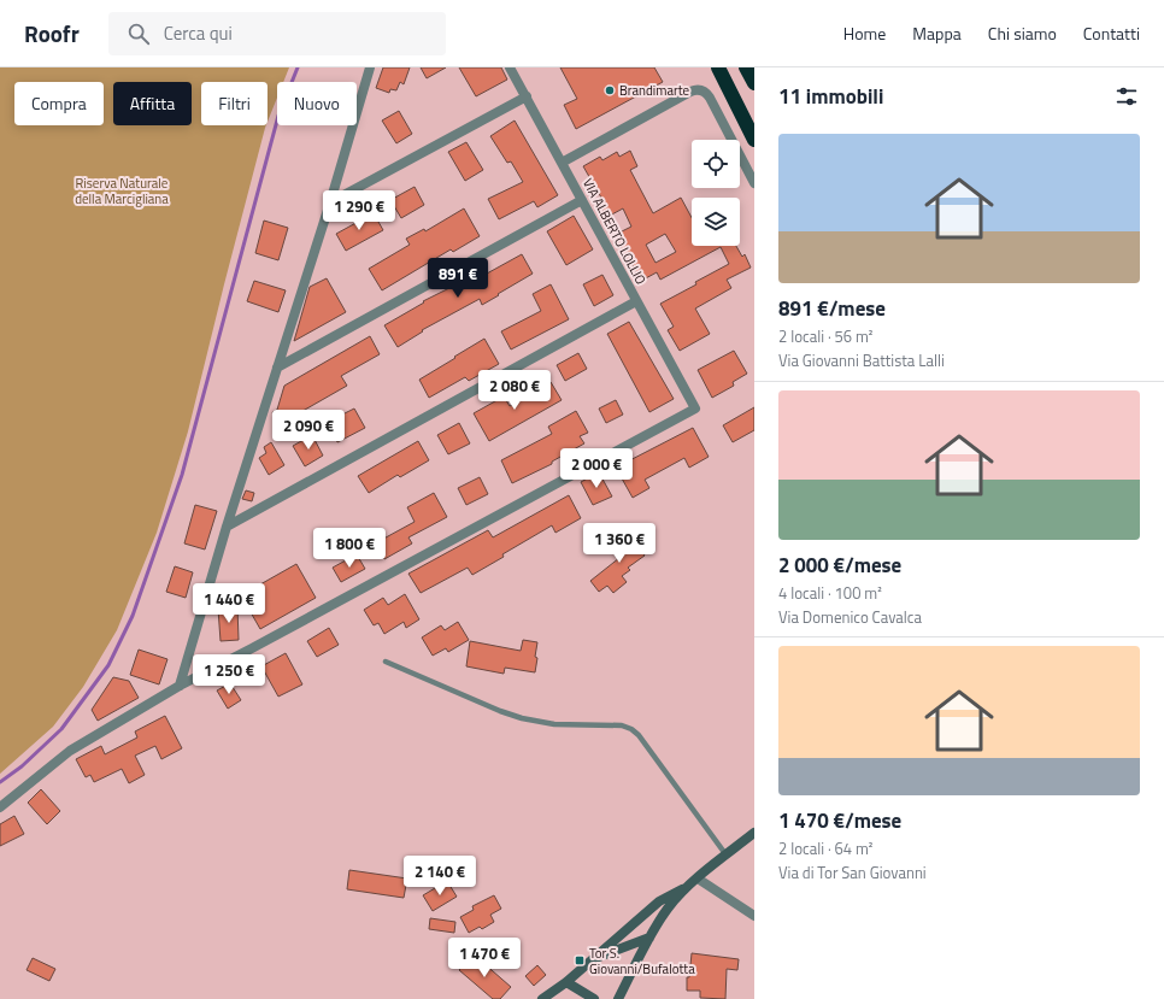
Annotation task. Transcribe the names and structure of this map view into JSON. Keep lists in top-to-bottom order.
{
  "streets": {
    "street": ["VIA ALBERTO LOLLIO"]
  },
  "parks": ["Riserva Naturale della Marcigliana"],
  "places": {
    "other": ["Brandimarte"],
    "transit": ["Tor S. Giovanni/Bufalotta"]
  },
  "page": {
    "header": "Roofr",
    "search": "Cerca qui",
    "nav": [
      "Home",
      "Mappa",
      "Chi siamo",
      "Contatti"
    ],
    "heading": "11 immobili",
    "chip": [
      "Compra",
      "Affitta",
      "Filtri",
      "Nuovo"
    ],
    "list": [
      {
        "name": "891 €/mese",
        "note": "2 locali · 56 m² · Via Giovanni Battista Lalli"
      },
      {
        "name": "2 000 €/mese",
        "note": "4 locali · 100 m² · Via Domenico Cavalca"
      },
      {
        "name": "1 470 €/mese",
        "note": "2 locali · 64 m² · Via di Tor San Giovanni"
      }
    ],
    "price": [
      "1 290 €",
      "891 €",
      "2 080 €",
      "2 090 €",
      "2 000 €",
      "1 360 €",
      "1 800 €",
      "1 440 €",
      "1 250 €",
      "2 140 €",
      "1 470 €"
    ]
  }
}
